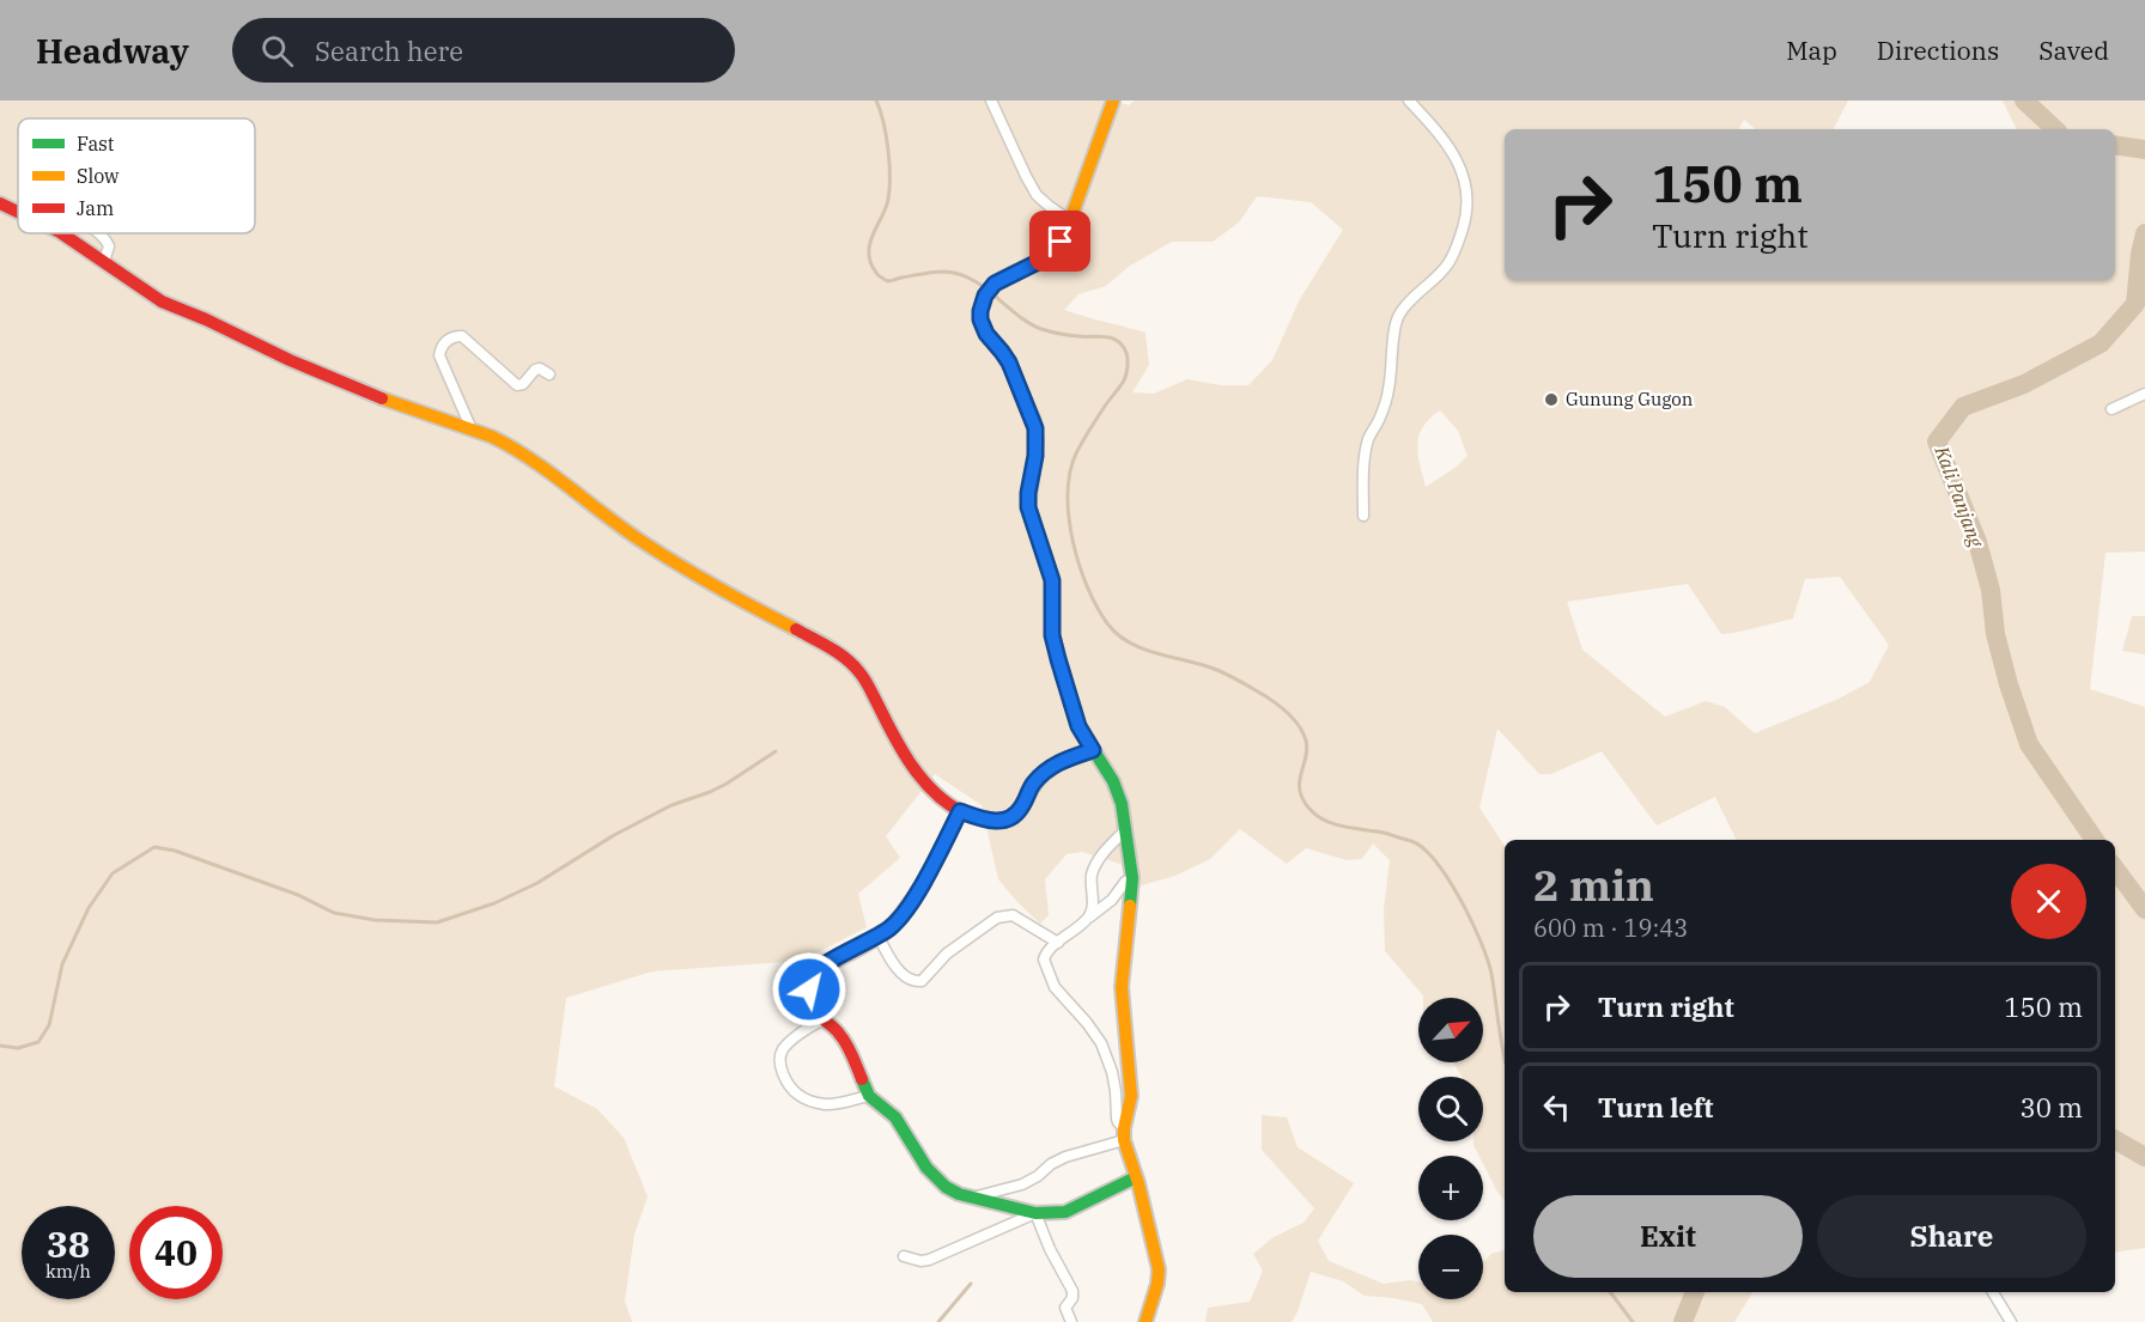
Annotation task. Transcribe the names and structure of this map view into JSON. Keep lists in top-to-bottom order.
{
  "water": ["Kali Panjang"],
  "places": ["Gunung Gugon"],
  "legend": ["Fast", "Slow", "Jam"],
  "north": "top right",
  "page": {
    "header": "Headway",
    "search": "Search here",
    "nav": ["Map", "Directions", "Saved"],
    "turn": ["150 m", "Turn right"],
    "heading": ["2 min", "600 m · 19:43"],
    "list": [
      {
        "name": "Turn right",
        "value": "150 m"
      },
      {
        "name": "Turn left",
        "value": "30 m"
      }
    ],
    "map_buttons": ["+", "−"],
    "buttons": ["Exit", "Share"],
    "speed": "38 km/h",
    "limit": "40"
  }
}
